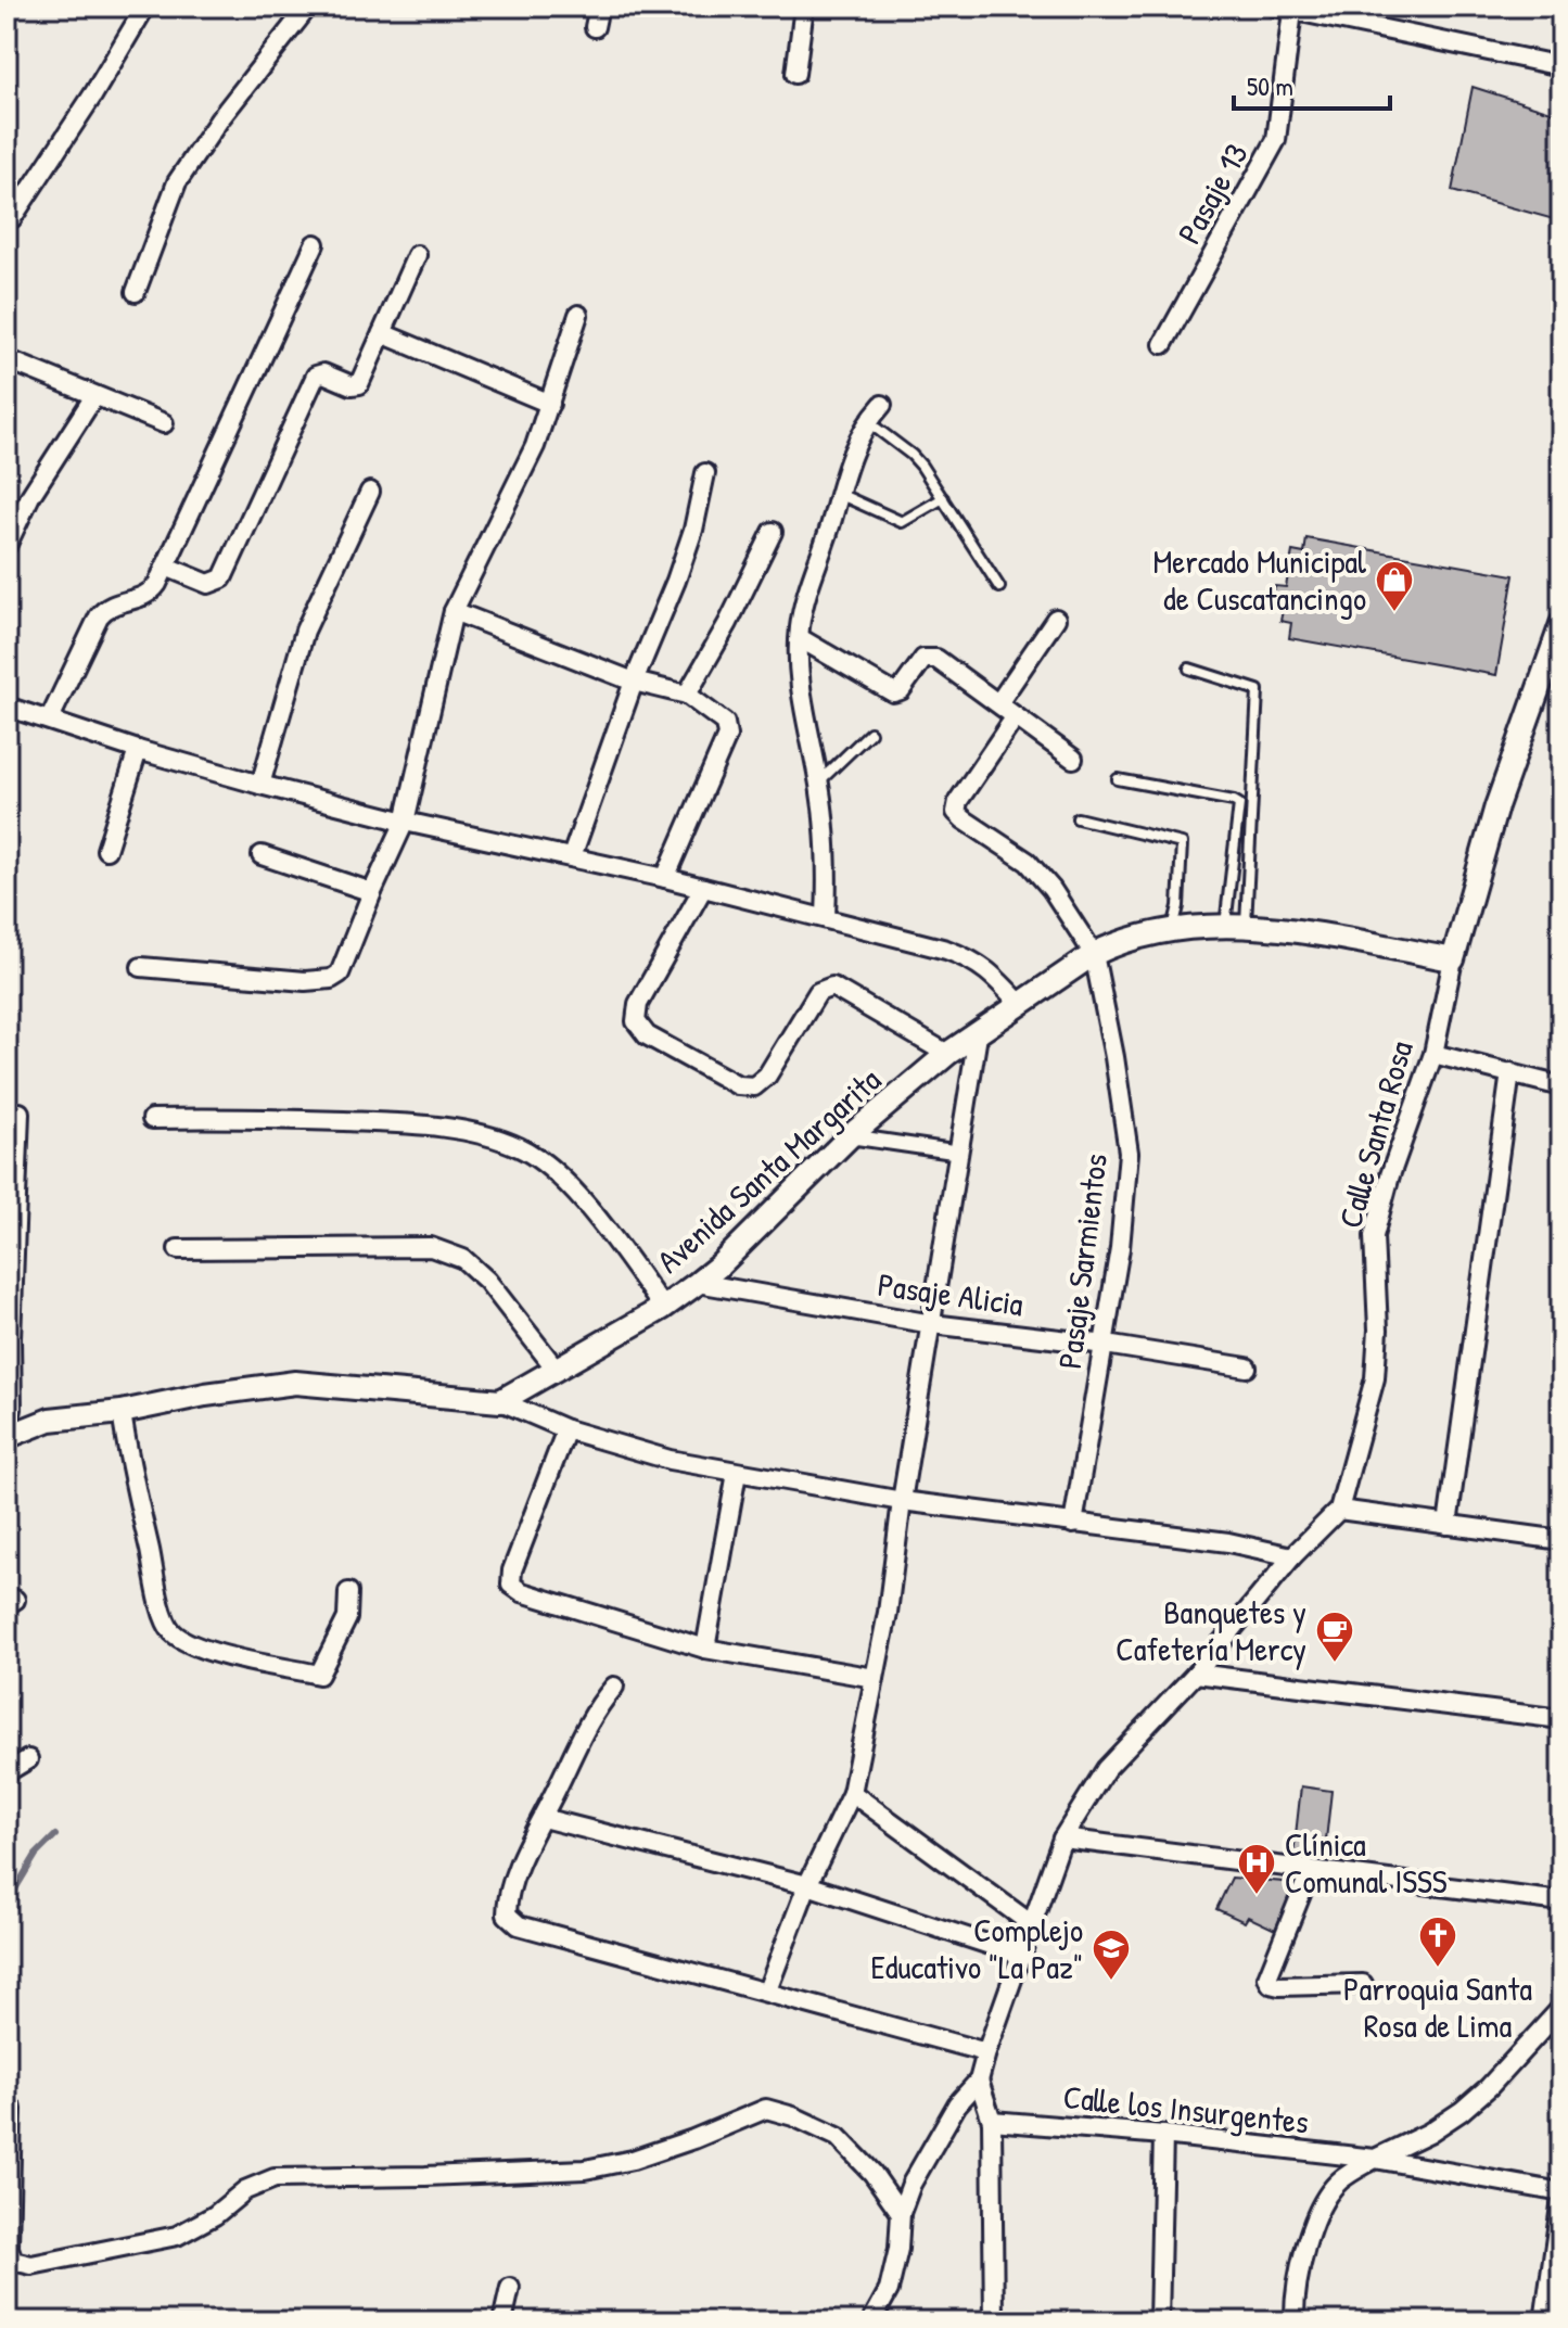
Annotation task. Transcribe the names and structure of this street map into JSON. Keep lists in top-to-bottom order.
{
  "streets": {
    "street": [
      "Pasaje 13",
      "Calle Santa Rosa",
      "Avenida Santa Margarita",
      "Pasaje Sarmientos",
      "Pasaje Alicia",
      "Calle los Insurgentes"
    ]
  },
  "crossings": [
    ["Calle Santa Rosa", "Avenida Santa Margarita"],
    ["Avenida Santa Margarita", "Pasaje Sarmientos"],
    ["Avenida Santa Margarita", "Pasaje Alicia"],
    ["Pasaje Sarmientos", "Pasaje Alicia"]
  ],
  "places": {
    "shop": ["Mercado Municipal de Cuscatancingo"],
    "cafe": ["Banquetes y Cafetería Mercy"],
    "hospital": ["Clínica Comunal ISSS"],
    "church": ["Parroquia Santa Rosa de Lima"],
    "school or university": ["Complejo Educativo \"La Paz\""]
  },
  "scale_bar": "50 m"
}
